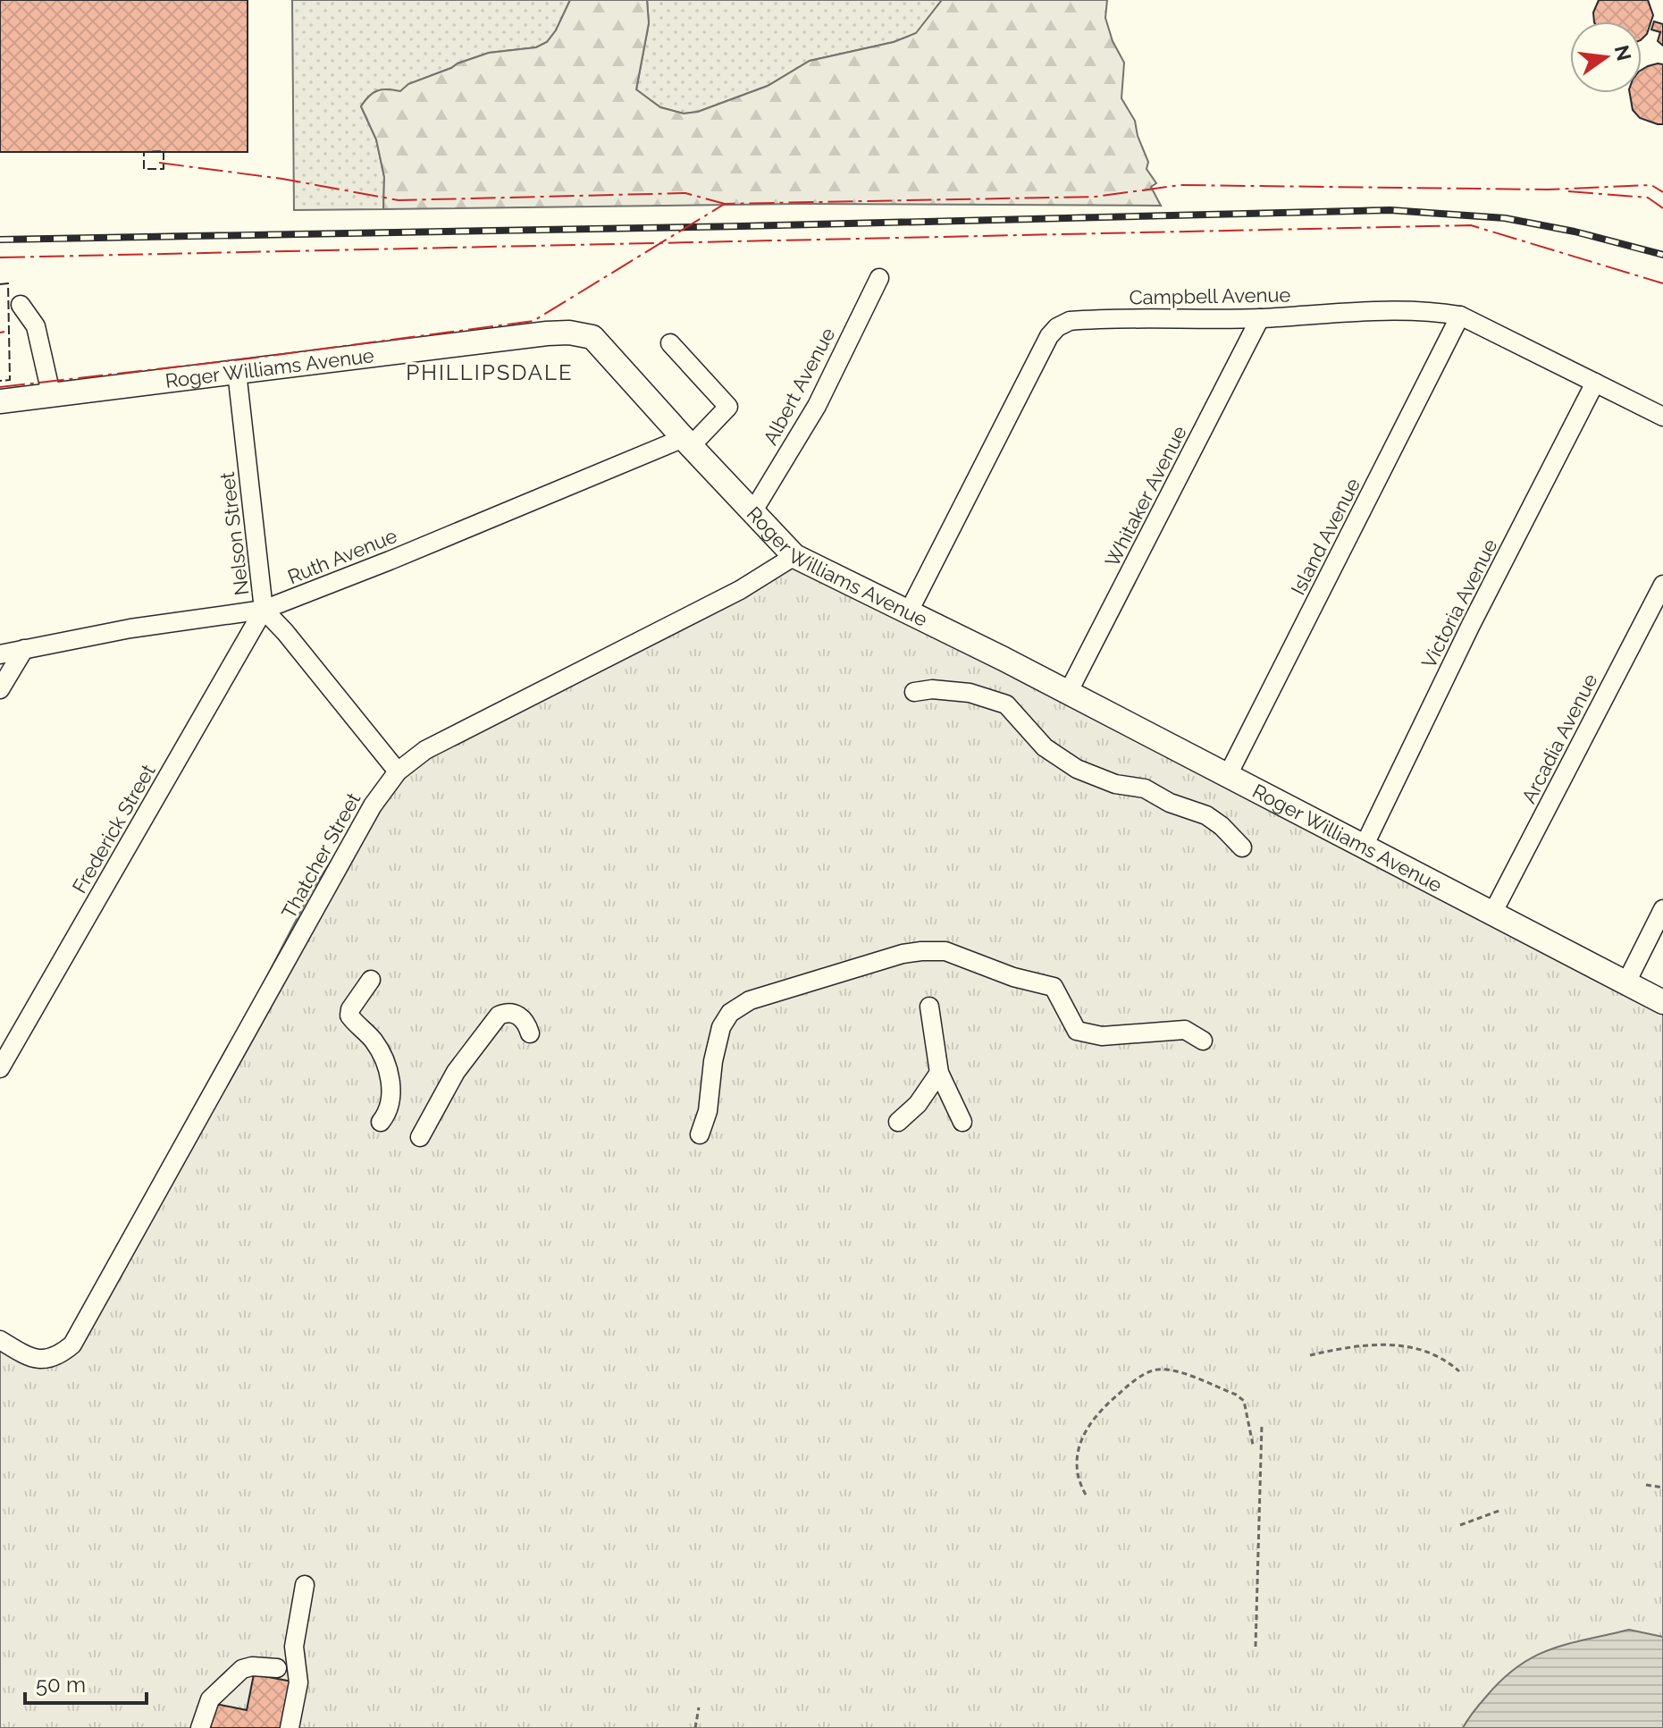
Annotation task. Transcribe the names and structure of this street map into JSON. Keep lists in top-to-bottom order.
{
  "streets": {
    "main road": ["Roger Williams Avenue"],
    "street": [
      "Campbell Avenue",
      "Albert Avenue",
      "Whitaker Avenue",
      "Nelson Street",
      "Island Avenue",
      "Ruth Avenue",
      "Victoria Avenue",
      "Arcadia Avenue",
      "Frederick Street",
      "Thatcher Street"
    ]
  },
  "crossings": [
    ["Campbell Avenue", "Roger Williams Avenue"],
    ["Campbell Avenue", "Whitaker Avenue"],
    ["Campbell Avenue", "Island Avenue"],
    ["Campbell Avenue", "Victoria Avenue"],
    ["Roger Williams Avenue", "Albert Avenue"],
    ["Roger Williams Avenue", "Whitaker Avenue"],
    ["Roger Williams Avenue", "Nelson Street"],
    ["Roger Williams Avenue", "Island Avenue"],
    ["Roger Williams Avenue", "Ruth Avenue"],
    ["Roger Williams Avenue", "Victoria Avenue"],
    ["Roger Williams Avenue", "Arcadia Avenue"],
    ["Roger Williams Avenue", "Thatcher Street"],
    ["Nelson Street", "Ruth Avenue"],
    ["Nelson Street", "Frederick Street"],
    ["Nelson Street", "Thatcher Street"],
    ["Ruth Avenue", "Frederick Street"]
  ],
  "districts": ["PHILLIPSDALE"],
  "scale_bar": "50 m",
  "north": "right"
}
